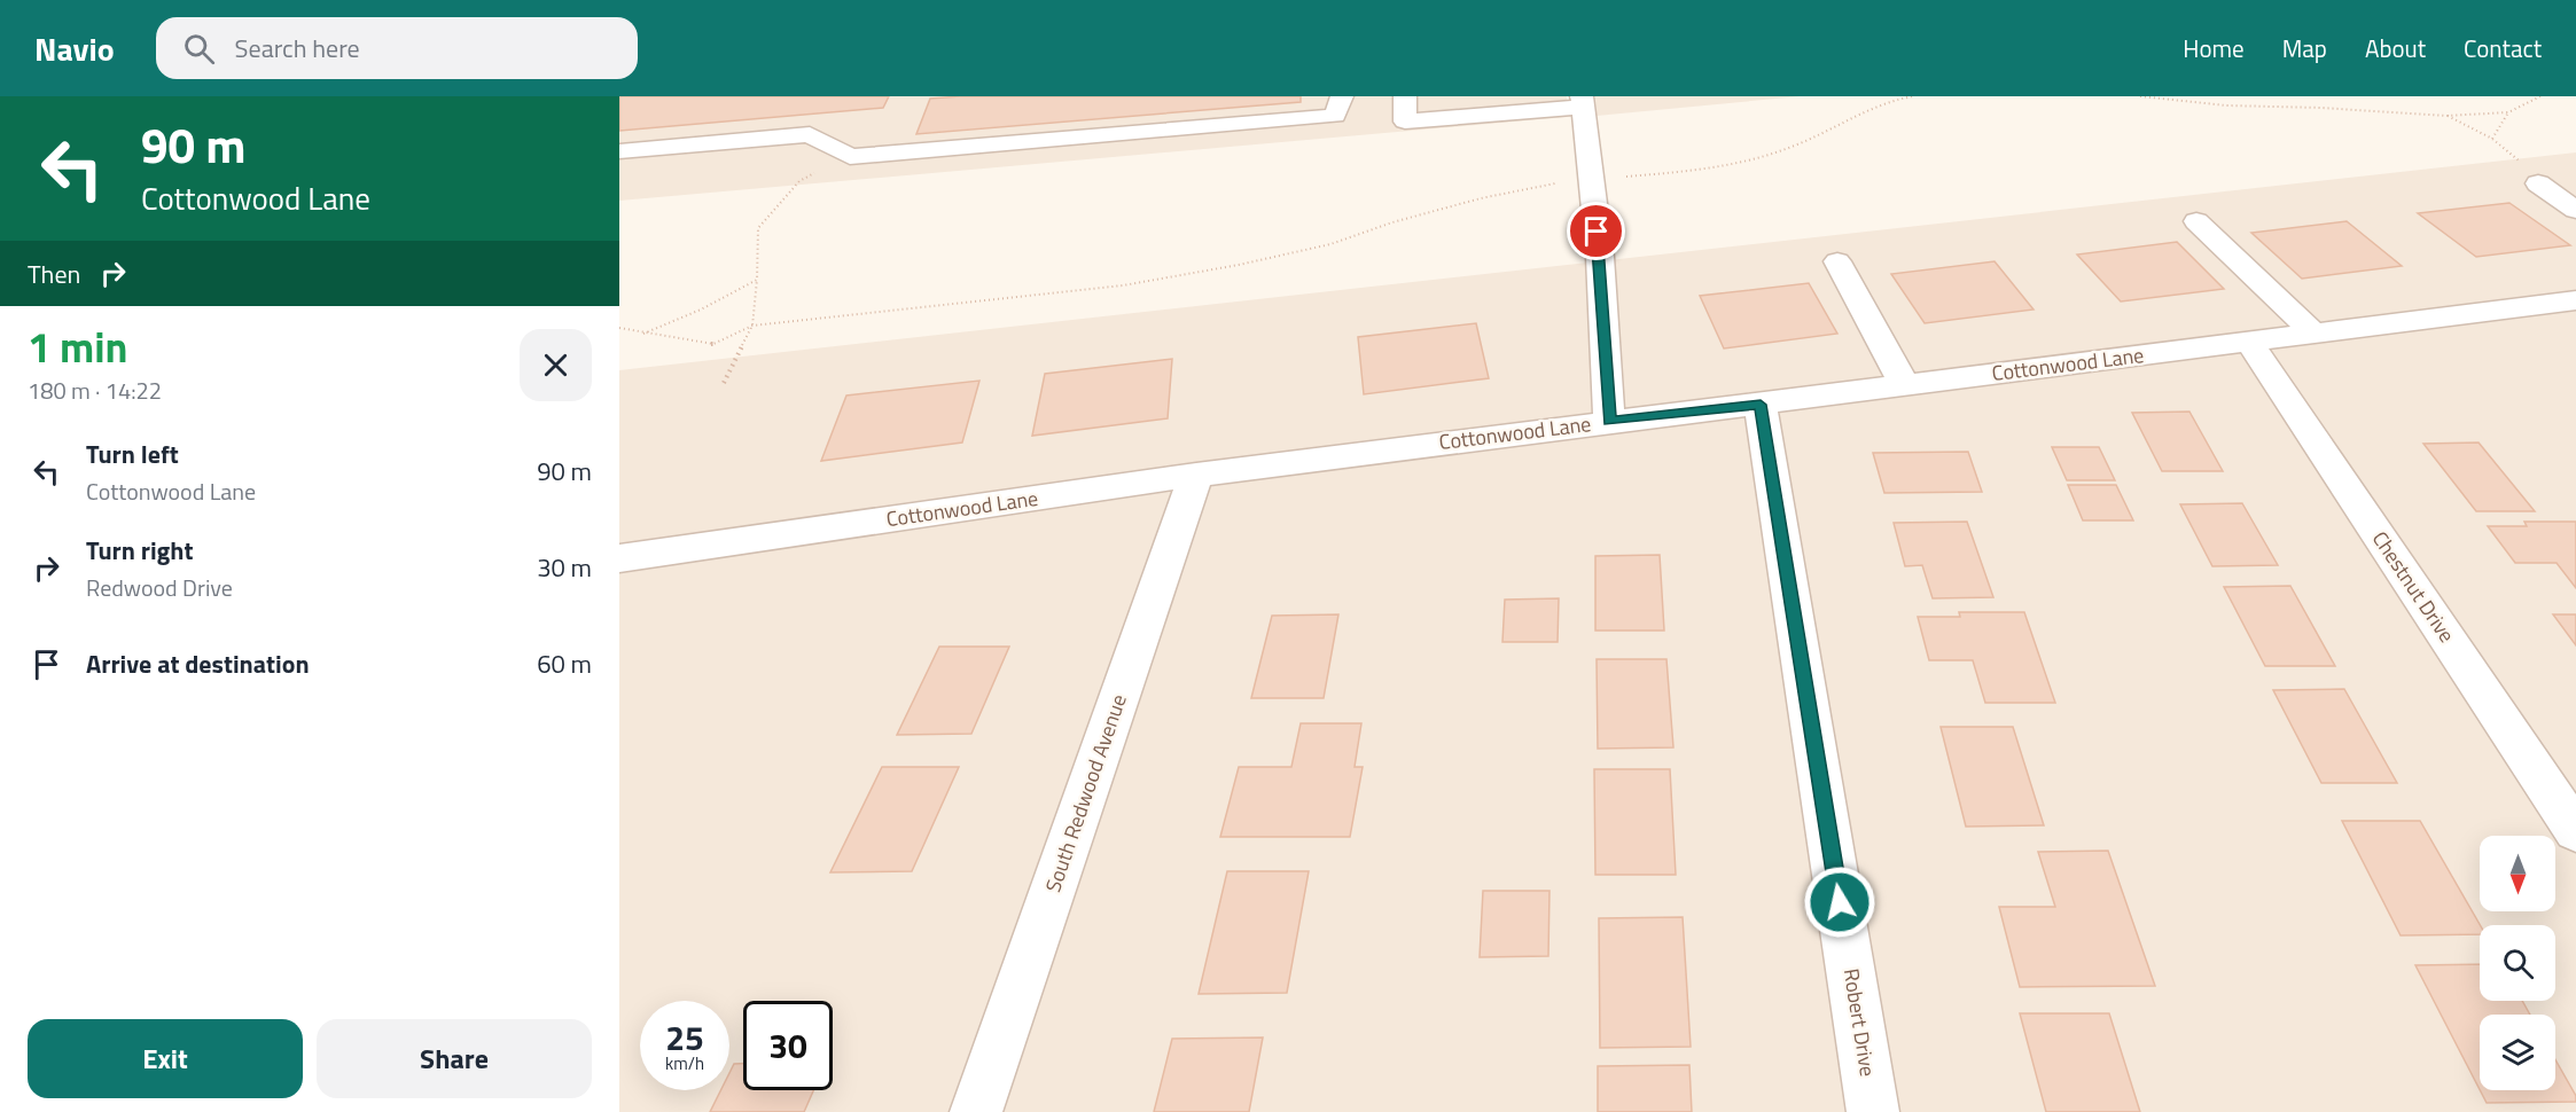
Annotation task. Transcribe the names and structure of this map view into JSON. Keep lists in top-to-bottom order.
{
  "streets": {
    "street": [
      "Cottonwood Lane",
      "Chestnut Drive",
      "South Redwood Avenue",
      "Robert Drive"
    ]
  },
  "crossings": [
    ["Cottonwood Lane", "Chestnut Drive"],
    ["Cottonwood Lane", "South Redwood Avenue"],
    ["Cottonwood Lane", "Robert Drive"]
  ],
  "north": "bottom",
  "page": {
    "header": "Navio",
    "search": "Search here",
    "nav": [
      "Home",
      "Map",
      "About",
      "Contact"
    ],
    "turn": ["90 m", "Cottonwood Lane"],
    "then": "Then",
    "heading": ["1 min", "180 m · 14:22"],
    "list": [
      {
        "name": "Turn left",
        "note": "Cottonwood Lane",
        "value": "90 m"
      },
      {
        "name": "Turn right",
        "note": "Redwood Drive",
        "value": "30 m"
      },
      {
        "name": "Arrive at destination",
        "value": "60 m"
      }
    ],
    "speed": "25 km/h",
    "limit": "30",
    "buttons": ["Exit", "Share"]
  }
}
